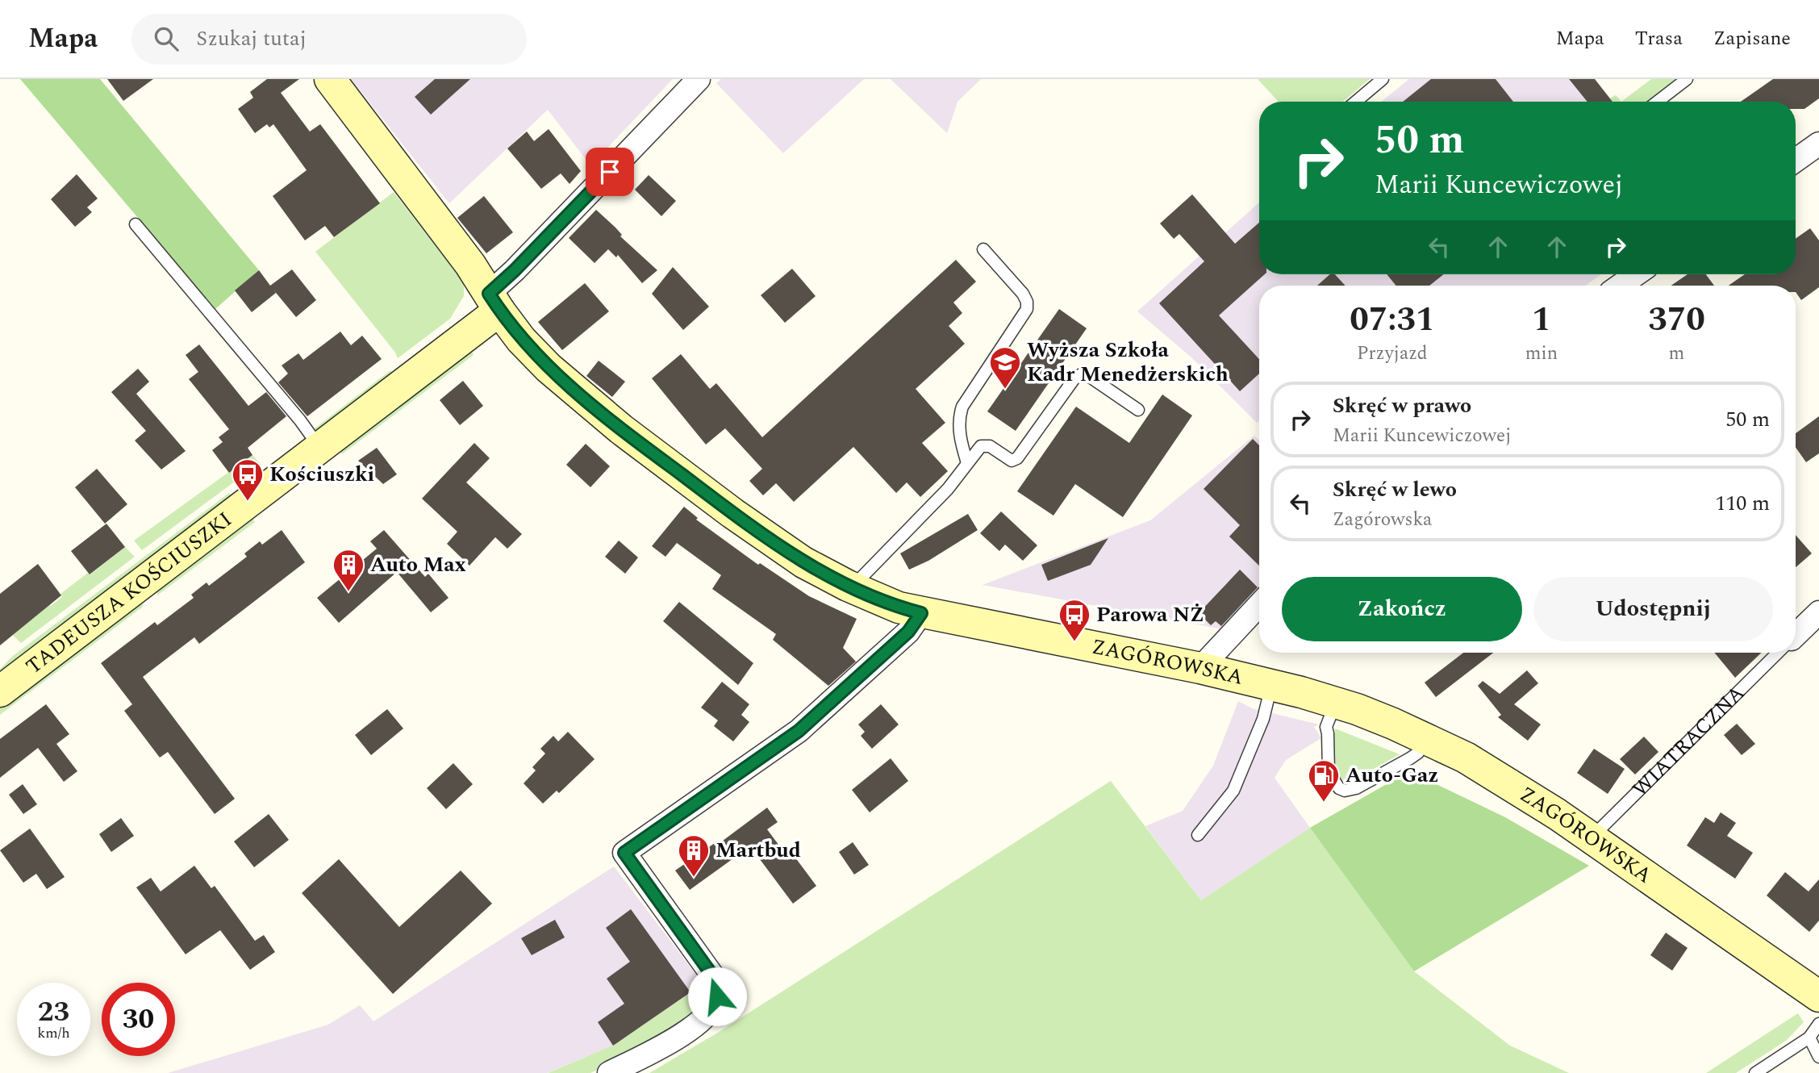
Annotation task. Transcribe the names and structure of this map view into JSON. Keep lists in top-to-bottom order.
{
  "streets": {
    "street": ["TADEUSZA KOŚCIUSZKI", "ZAGÓROWSKA", "WIATRACZNA"]
  },
  "crossings": [
    ["TADEUSZA KOŚCIUSZKI", "ZAGÓROWSKA"],
    ["ZAGÓROWSKA", "WIATRACZNA"]
  ],
  "places": {
    "school or university": ["Wyższa Szkoła Kadr Menedżerskich"],
    "bus stop": ["Kościuszki", "Parowa NŻ"],
    "building": ["Auto Max", "Martbud"],
    "fuel station": ["Auto-Gaz"]
  },
  "page": {
    "header": "Mapa",
    "search": "Szukaj tutaj",
    "nav": ["Mapa", "Trasa", "Zapisane"],
    "turn": ["50 m", "Marii Kuncewiczowej"],
    "eta": [
      "07:31",
      "Przyjazd",
      "1",
      "min",
      "370",
      "m"
    ],
    "list": [
      {
        "name": "Skręć w prawo",
        "note": "Marii Kuncewiczowej",
        "value": "50 m"
      },
      {
        "name": "Skręć w lewo",
        "note": "Zagórowska",
        "value": "110 m"
      }
    ],
    "buttons": ["Zakończ", "Udostępnij"],
    "speed": "23 km/h",
    "limit": "30"
  }
}
